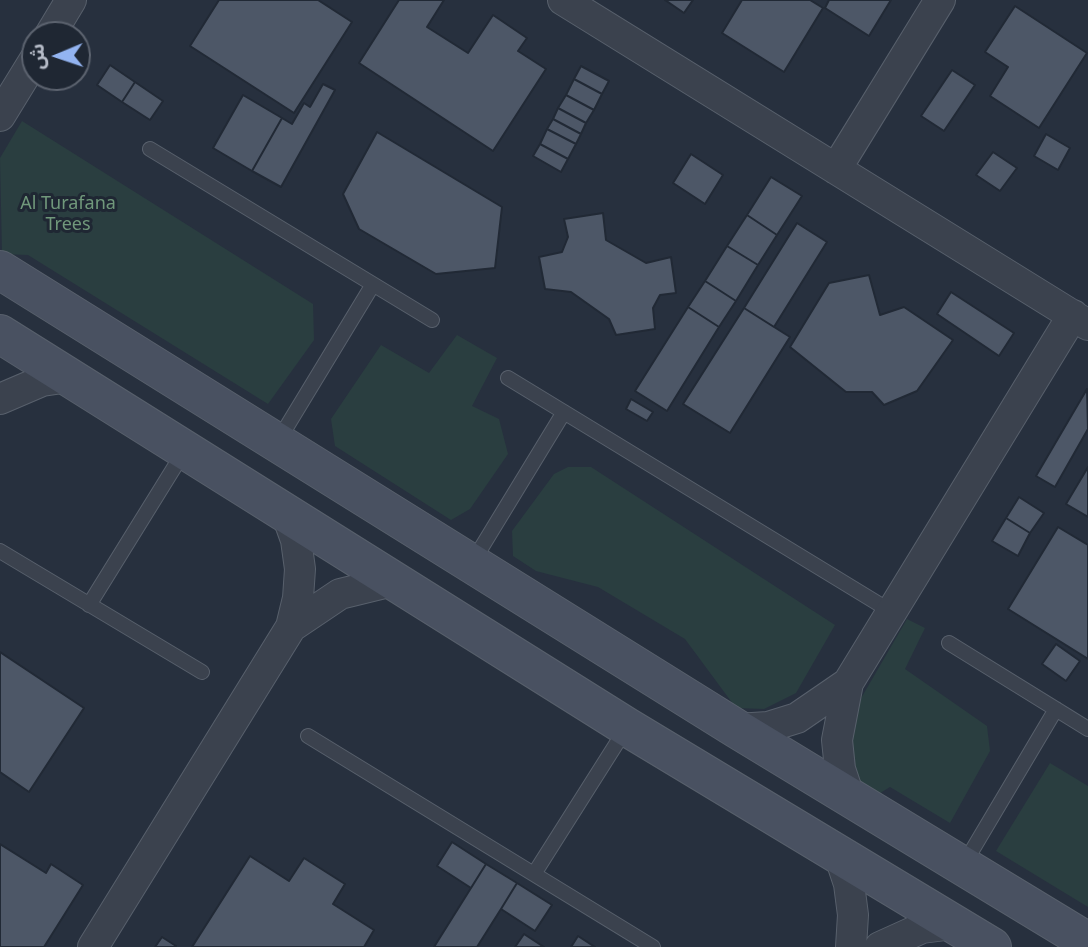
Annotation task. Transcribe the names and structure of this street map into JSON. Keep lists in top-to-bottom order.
{
  "parks": ["Al Turafana Trees"],
  "north": "left"
}
